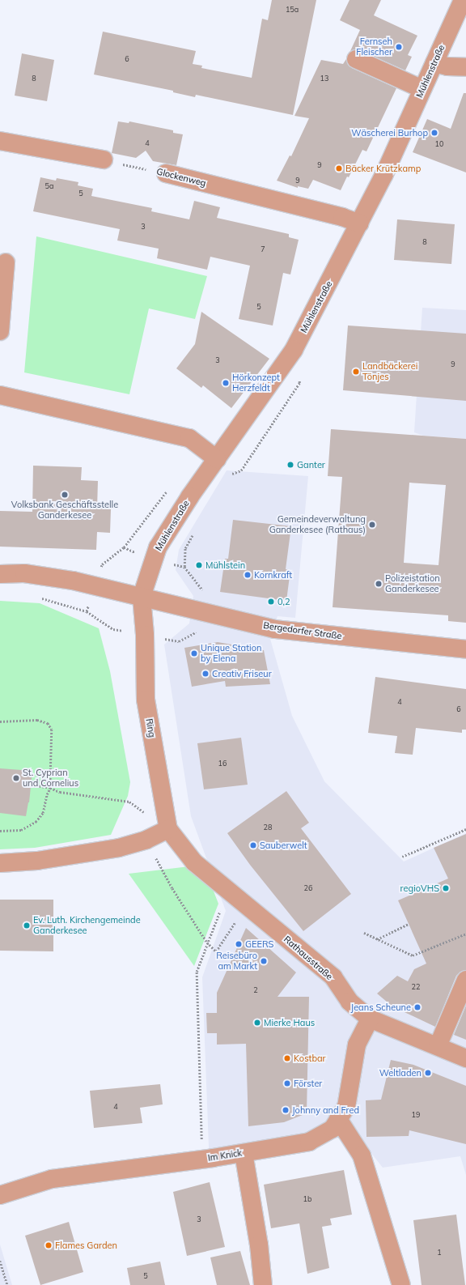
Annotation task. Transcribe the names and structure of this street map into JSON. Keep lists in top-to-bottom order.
{
  "streets": {
    "street": [
      "Mühlenstraße",
      "Glockenweg",
      "Bergedorfer Straße",
      "Ring",
      "Rathausstraße",
      "Im Knick"
    ]
  },
  "crossings": [
    ["Mühlenstraße", "Glockenweg"],
    ["Mühlenstraße", "Bergedorfer Straße"],
    ["Mühlenstraße", "Ring"],
    ["Bergedorfer Straße", "Ring"],
    ["Ring", "Rathausstraße"],
    ["Rathausstraße", "Im Knick"]
  ],
  "places": [
    "Fernseh Fleischer",
    "Wäscherei Burhop",
    "Bäcker Krützkamp",
    "Landbäckerei Tönjes",
    "Hörkonzept Herzfeldt",
    "Ganter",
    "Volksbank Geschäftsstelle Ganderkesee",
    "Gemeindeverwaltung Ganderkesee (Rathaus)",
    "Mühlstein",
    "Kornkraft",
    "Polizeistation Ganderkesee",
    "0,2",
    "Unique Station by Elena",
    "Creativ Friseur",
    "St. Cyprian und Cornelius",
    "Sauberwelt",
    "regioVHS",
    "Ev. Luth. Kirchengemeinde Ganderkesee",
    "GEERS",
    "Reisebüro am Markt",
    "Jeans Scheune",
    "Mierke Haus",
    "Kostbar",
    "Weltladen",
    "Förster",
    "Johnny and Fred",
    "Flames Garden"
  ],
  "house_numbers": [
    "15a",
    "6",
    "8",
    "13",
    "4",
    "10",
    "9",
    "9",
    "5a",
    "5",
    "3",
    "8",
    "7",
    "5",
    "3",
    "9",
    "4",
    "6",
    "16",
    "28",
    "26",
    "22",
    "2",
    "4",
    "19",
    "1b",
    "3",
    "1",
    "5"
  ]
}
